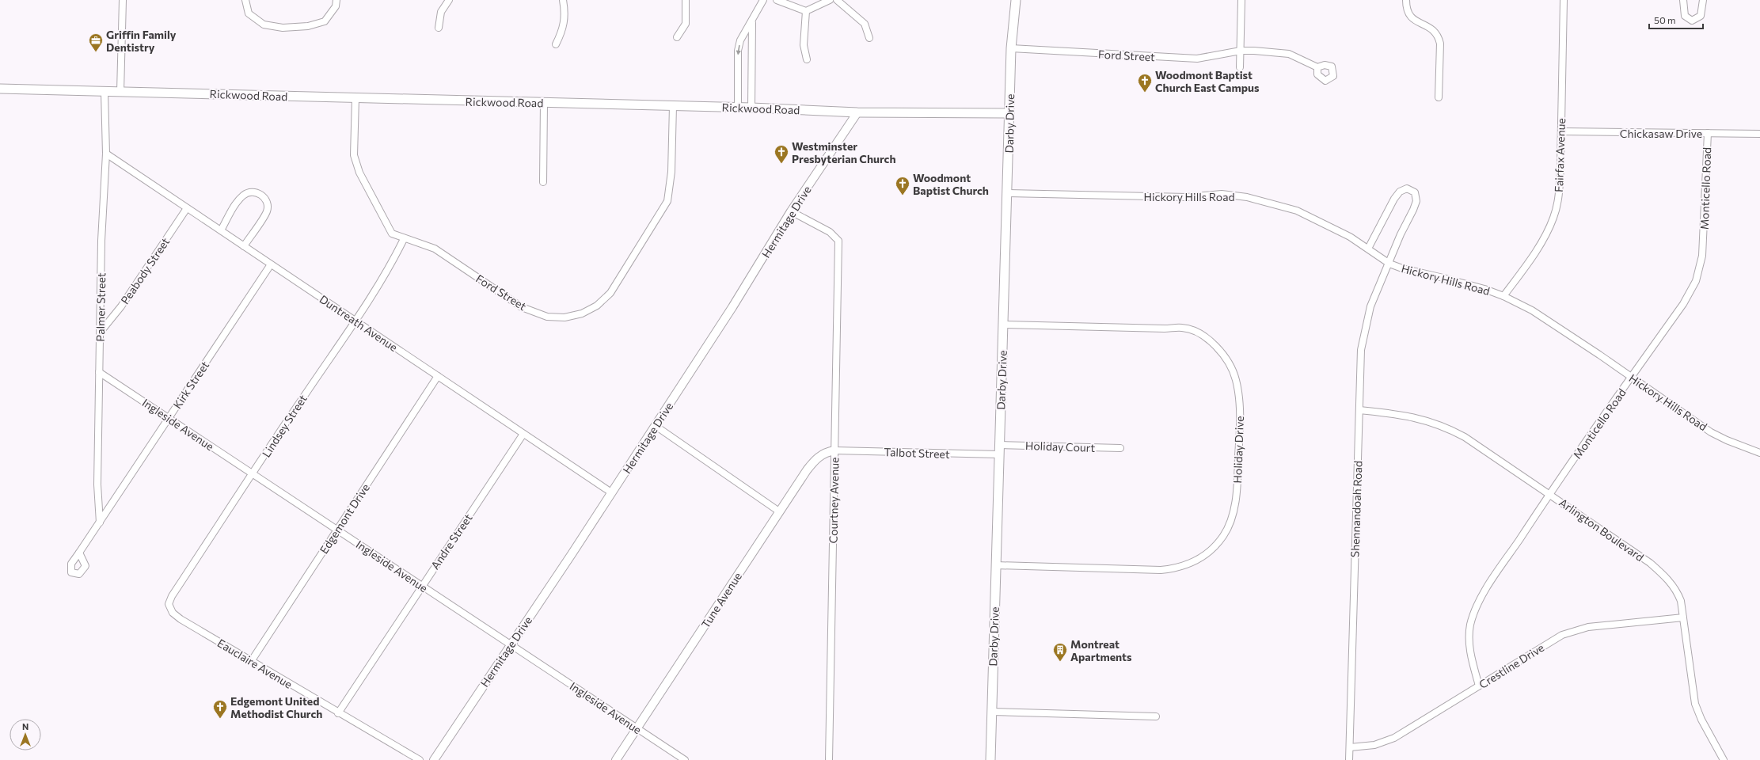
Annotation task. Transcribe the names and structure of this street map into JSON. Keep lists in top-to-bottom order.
{
  "streets": {
    "main road": ["Rickwood Road", "Darby Drive"],
    "street": [
      "Ford Street",
      "Chickasaw Drive",
      "Fairfax Avenue",
      "Monticello Road",
      "Hickory Hills Road",
      "Hermitage Drive",
      "Peabody Street",
      "Palmer Street",
      "Duntreath Avenue",
      "Kirk Street",
      "Ingleside Avenue",
      "Lindsey Street",
      "Holiday Court",
      "Holiday Drive",
      "Talbot Street",
      "Courtney Avenue",
      "Shennandoah Road",
      "Edgemont Drive",
      "Arlington Boulevard",
      "Andre Street",
      "Tune Avenue",
      "Eauclaire Avenue",
      "Crestline Drive"
    ]
  },
  "crossings": [
    ["Ford Street", "Rickwood Road"],
    ["Ford Street", "Darby Drive"],
    ["Ford Street", "Lindsey Street"],
    ["Rickwood Road", "Darby Drive"],
    ["Rickwood Road", "Hermitage Drive"],
    ["Rickwood Road", "Palmer Street"],
    ["Darby Drive", "Hickory Hills Road"],
    ["Darby Drive", "Holiday Court"],
    ["Darby Drive", "Holiday Drive"],
    ["Darby Drive", "Talbot Street"],
    ["Chickasaw Drive", "Fairfax Avenue"],
    ["Chickasaw Drive", "Monticello Road"],
    ["Fairfax Avenue", "Hickory Hills Road"],
    ["Monticello Road", "Hickory Hills Road"],
    ["Monticello Road", "Arlington Boulevard"],
    ["Monticello Road", "Crestline Drive"],
    ["Hickory Hills Road", "Shennandoah Road"],
    ["Hermitage Drive", "Duntreath Avenue"],
    ["Hermitage Drive", "Ingleside Avenue"],
    ["Hermitage Drive", "Courtney Avenue"],
    ["Peabody Street", "Palmer Street"],
    ["Peabody Street", "Duntreath Avenue"],
    ["Palmer Street", "Duntreath Avenue"],
    ["Palmer Street", "Kirk Street"],
    ["Palmer Street", "Ingleside Avenue"],
    ["Duntreath Avenue", "Kirk Street"],
    ["Duntreath Avenue", "Lindsey Street"],
    ["Duntreath Avenue", "Edgemont Drive"],
    ["Duntreath Avenue", "Andre Street"],
    ["Kirk Street", "Ingleside Avenue"],
    ["Ingleside Avenue", "Lindsey Street"],
    ["Ingleside Avenue", "Edgemont Drive"],
    ["Ingleside Avenue", "Andre Street"],
    ["Ingleside Avenue", "Tune Avenue"],
    ["Lindsey Street", "Eauclaire Avenue"],
    ["Talbot Street", "Courtney Avenue"],
    ["Talbot Street", "Tune Avenue"],
    ["Courtney Avenue", "Tune Avenue"],
    ["Shennandoah Road", "Arlington Boulevard"],
    ["Shennandoah Road", "Crestline Drive"],
    ["Edgemont Drive", "Eauclaire Avenue"],
    ["Arlington Boulevard", "Crestline Drive"],
    ["Andre Street", "Eauclaire Avenue"]
  ],
  "places": {
    "office": ["Griffin Family Dentistry"],
    "church": [
      "Woodmont Baptist Church East Campus",
      "Westminster Presbyterian Church",
      "Woodmont Baptist Church",
      "Edgemont United Methodist Church"
    ],
    "building": ["Montreat Apartments"]
  },
  "scale_bar": "50 m",
  "north": "top"
}
